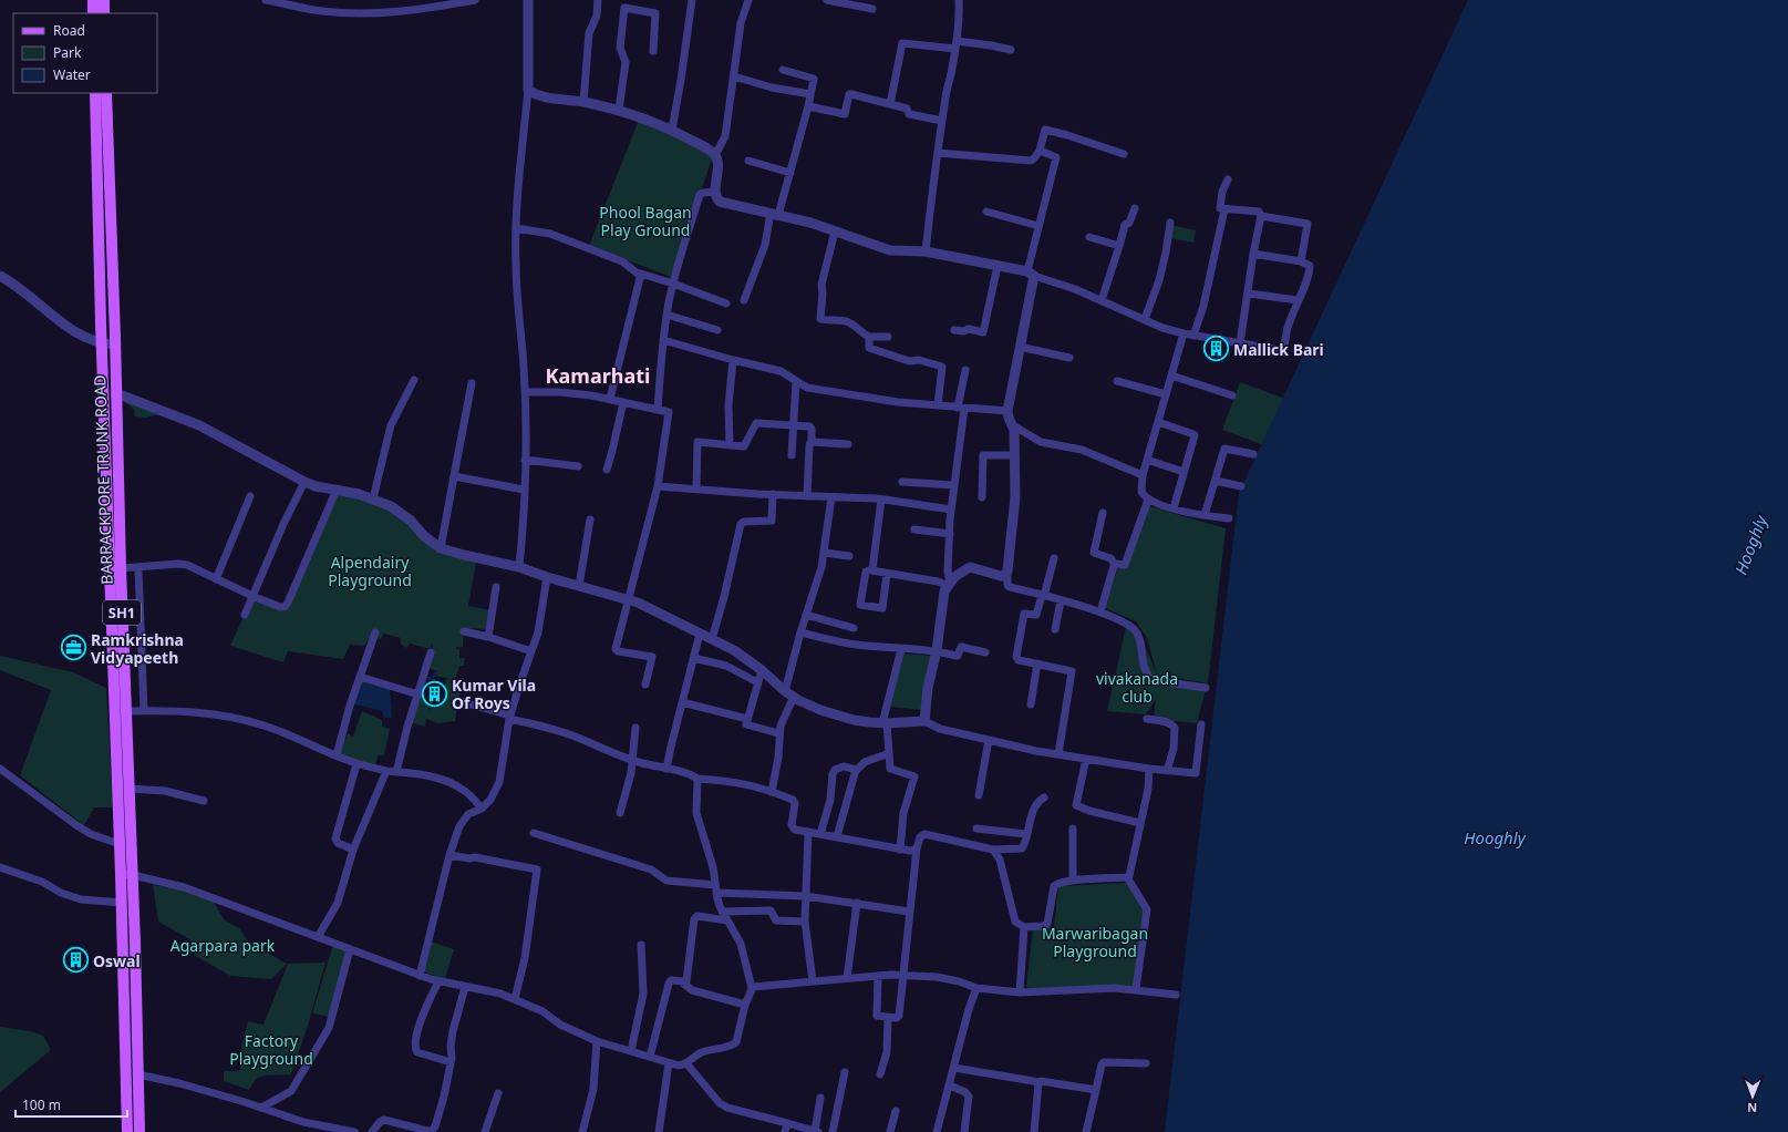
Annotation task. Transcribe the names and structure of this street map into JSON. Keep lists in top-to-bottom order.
{
  "streets": {
    "main road": ["BARRACKPORE TRUNK ROAD", "SH1"]
  },
  "districts": ["Kamarhati"],
  "water": ["Hooghly"],
  "parks": [
    "Phool Bagan Play Ground",
    "Alpendairy Playground",
    "vivakanada club",
    "Marwaribagan Playground",
    "Agarpara park",
    "Factory Playground"
  ],
  "places": {
    "building": ["Mallick Bari", "Kumar Vila Of Roys", "Oswal"],
    "office": ["Ramkrishna Vidyapeeth"]
  },
  "legend": ["Road", "Park", "Water"],
  "scale_bar": "100 m",
  "north": "bottom"
}
